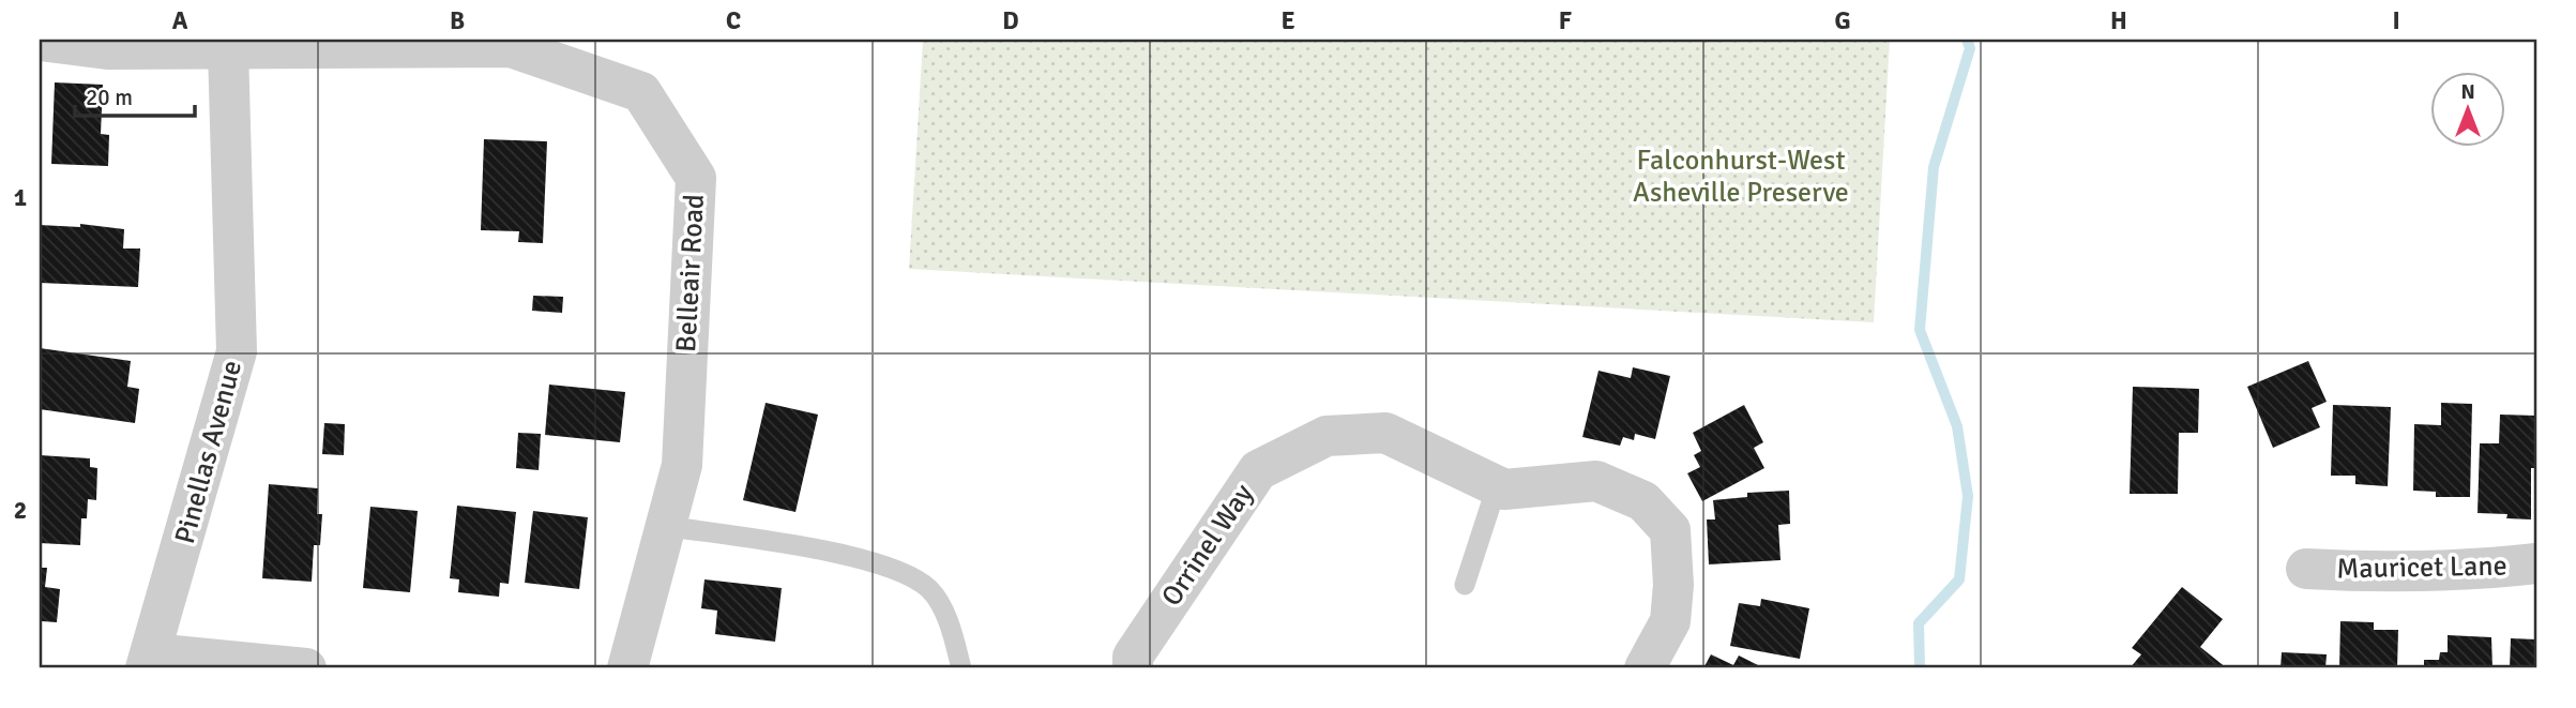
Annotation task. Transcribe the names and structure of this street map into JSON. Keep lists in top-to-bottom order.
{
  "streets": {
    "street": [
      "Belleair Road",
      "Pinellas Avenue",
      "Orrinel Way",
      "Mauricet Lane"
    ]
  },
  "crossings": [
    ["Belleair Road", "Pinellas Avenue"]
  ],
  "parks": ["Falconhurst-West Asheville Preserve"],
  "scale_bar": "20 m",
  "north": "top",
  "grid": {
    "columns": [
      "A",
      "B",
      "C",
      "D",
      "E",
      "F",
      "G",
      "H",
      "I"
    ],
    "rows": ["1", "2"]
  }
}
